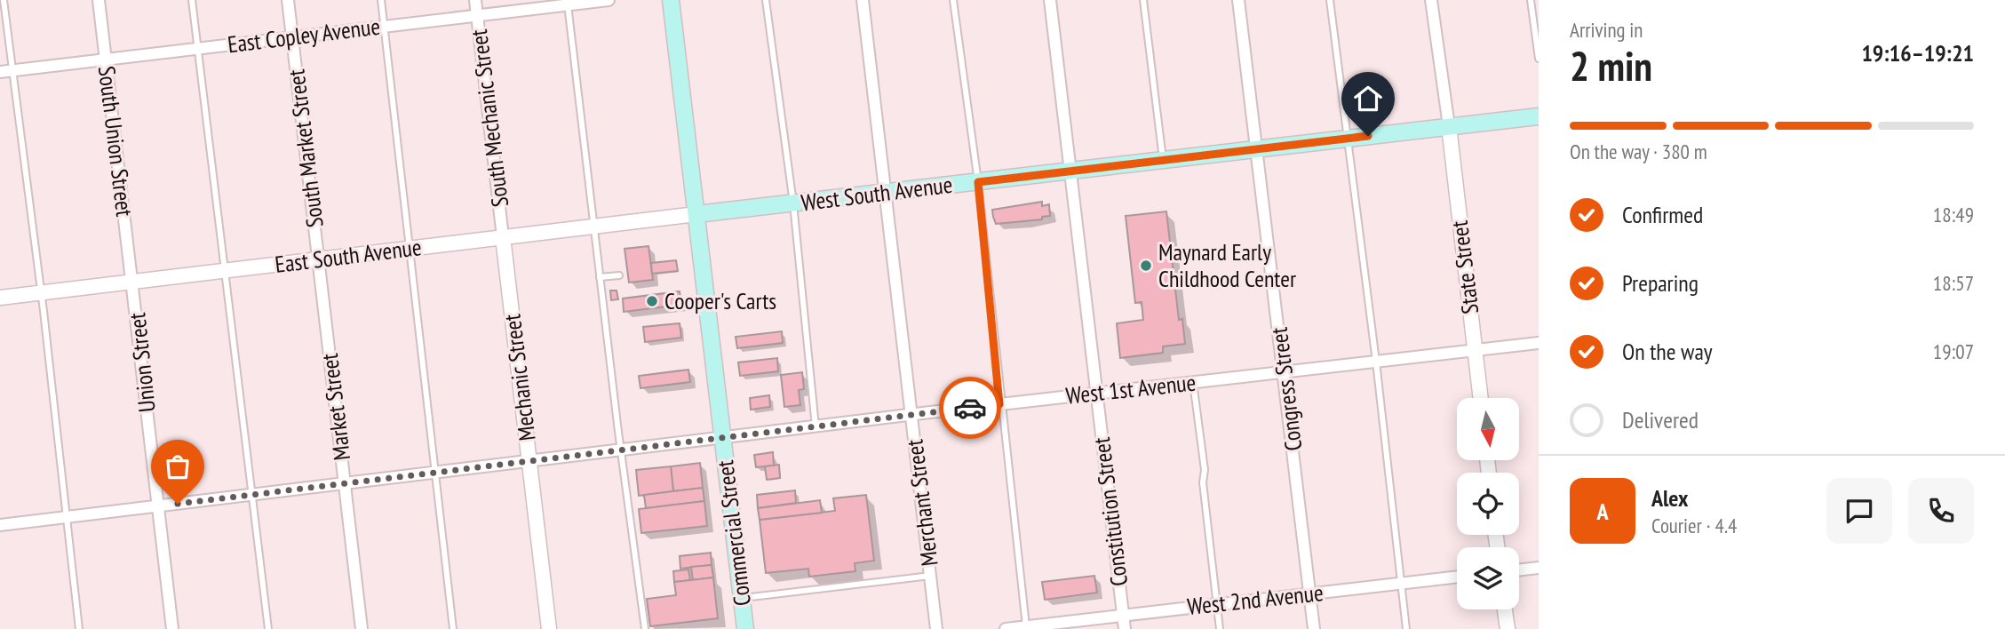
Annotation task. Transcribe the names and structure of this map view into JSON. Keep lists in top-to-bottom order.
{
  "streets": {
    "main road": ["West South Avenue", "Commercial Street"],
    "street": [
      "East Copley Avenue",
      "South Mechanic Street",
      "South Union Street",
      "South Market Street",
      "East South Avenue",
      "State Street",
      "Union Street",
      "Mechanic Street",
      "West 1st Avenue",
      "Congress Street",
      "Market Street",
      "Merchant Street",
      "Constitution Street",
      "West 2nd Avenue"
    ]
  },
  "crossings": [
    ["East Copley Avenue", "South Mechanic Street"],
    ["East Copley Avenue", "South Union Street"],
    ["East Copley Avenue", "South Market Street"],
    ["South Mechanic Street", "East South Avenue"],
    ["South Mechanic Street", "Mechanic Street"],
    ["South Union Street", "East South Avenue"],
    ["South Union Street", "Union Street"],
    ["South Market Street", "East South Avenue"],
    ["South Market Street", "Market Street"],
    ["West South Avenue", "East South Avenue"],
    ["West South Avenue", "State Street"],
    ["West South Avenue", "Congress Street"],
    ["West South Avenue", "Merchant Street"],
    ["West South Avenue", "Constitution Street"],
    ["West South Avenue", "Commercial Street"],
    ["East South Avenue", "Union Street"],
    ["East South Avenue", "Mechanic Street"],
    ["East South Avenue", "Market Street"],
    ["East South Avenue", "Commercial Street"],
    ["State Street", "West 1st Avenue"],
    ["Union Street", "West 1st Avenue"],
    ["Mechanic Street", "West 1st Avenue"],
    ["West 1st Avenue", "Congress Street"],
    ["West 1st Avenue", "Market Street"],
    ["West 1st Avenue", "Merchant Street"],
    ["West 1st Avenue", "Constitution Street"],
    ["West 1st Avenue", "Commercial Street"],
    ["Congress Street", "West 2nd Avenue"],
    ["Constitution Street", "West 2nd Avenue"]
  ],
  "places": ["Maynard Early Childhood Center", "Cooper's Carts"],
  "north": "bottom",
  "page": {
    "heading": ["2 min", "Arriving in", "19:16–19:21"],
    "panel": ["Alex", "Courier · 4.4"],
    "bar": "On the way · 380 m",
    "list": [
      ["Confirmed", "18:49"],
      ["Preparing", "18:57"],
      ["On the way", "19:07"],
      "Delivered"
    ],
    "round": "A"
  }
}
